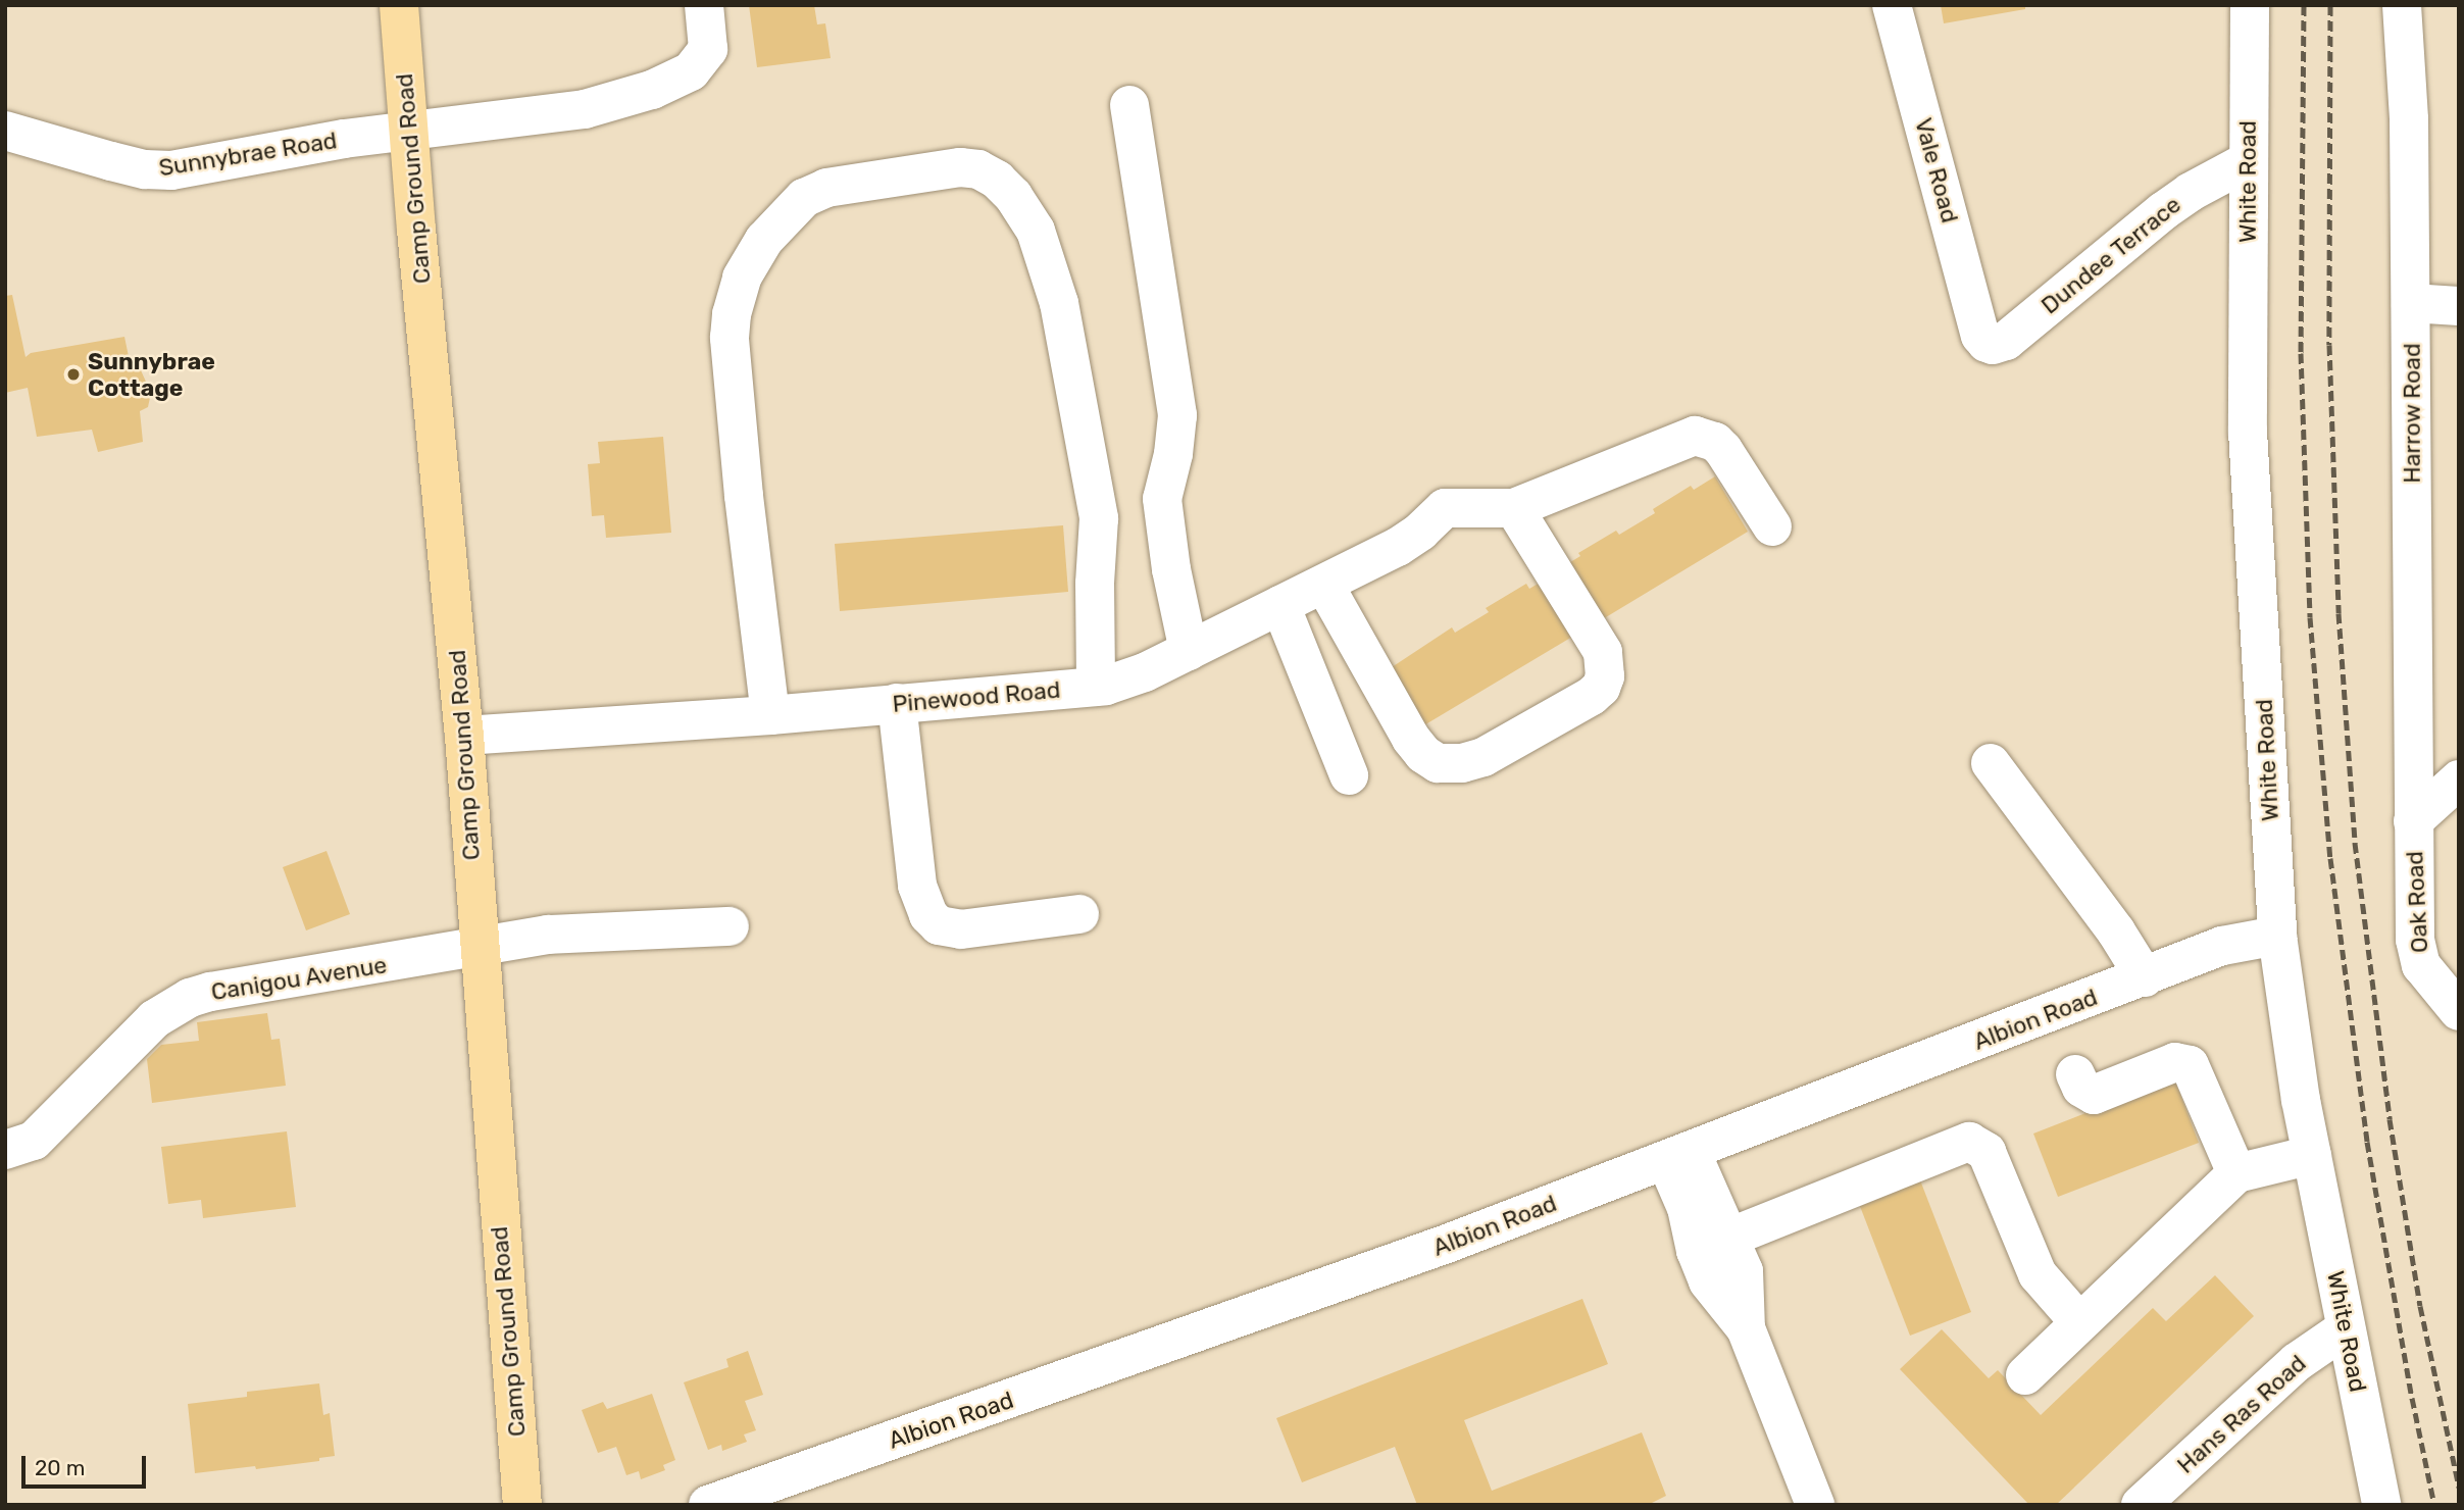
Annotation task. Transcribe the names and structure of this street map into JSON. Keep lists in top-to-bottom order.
{
  "streets": {
    "main road": ["Camp Ground Road"],
    "street": [
      "Sunnybrae Road",
      "Vale Road",
      "White Road",
      "Dundee Terrace",
      "Harrow Road",
      "Pinewood Road",
      "Oak Road",
      "Canigou Avenue",
      "Albion Road",
      "Hans Ras Road"
    ]
  },
  "crossings": [
    ["Sunnybrae Road", "Camp Ground Road"],
    ["Vale Road", "Dundee Terrace"],
    ["Camp Ground Road", "Pinewood Road"],
    ["Camp Ground Road", "Canigou Avenue"],
    ["White Road", "Dundee Terrace"],
    ["White Road", "Albion Road"],
    ["White Road", "Hans Ras Road"],
    ["Harrow Road", "Oak Road"]
  ],
  "places": ["Sunnybrae Cottage"],
  "scale_bar": "20 m"
}
